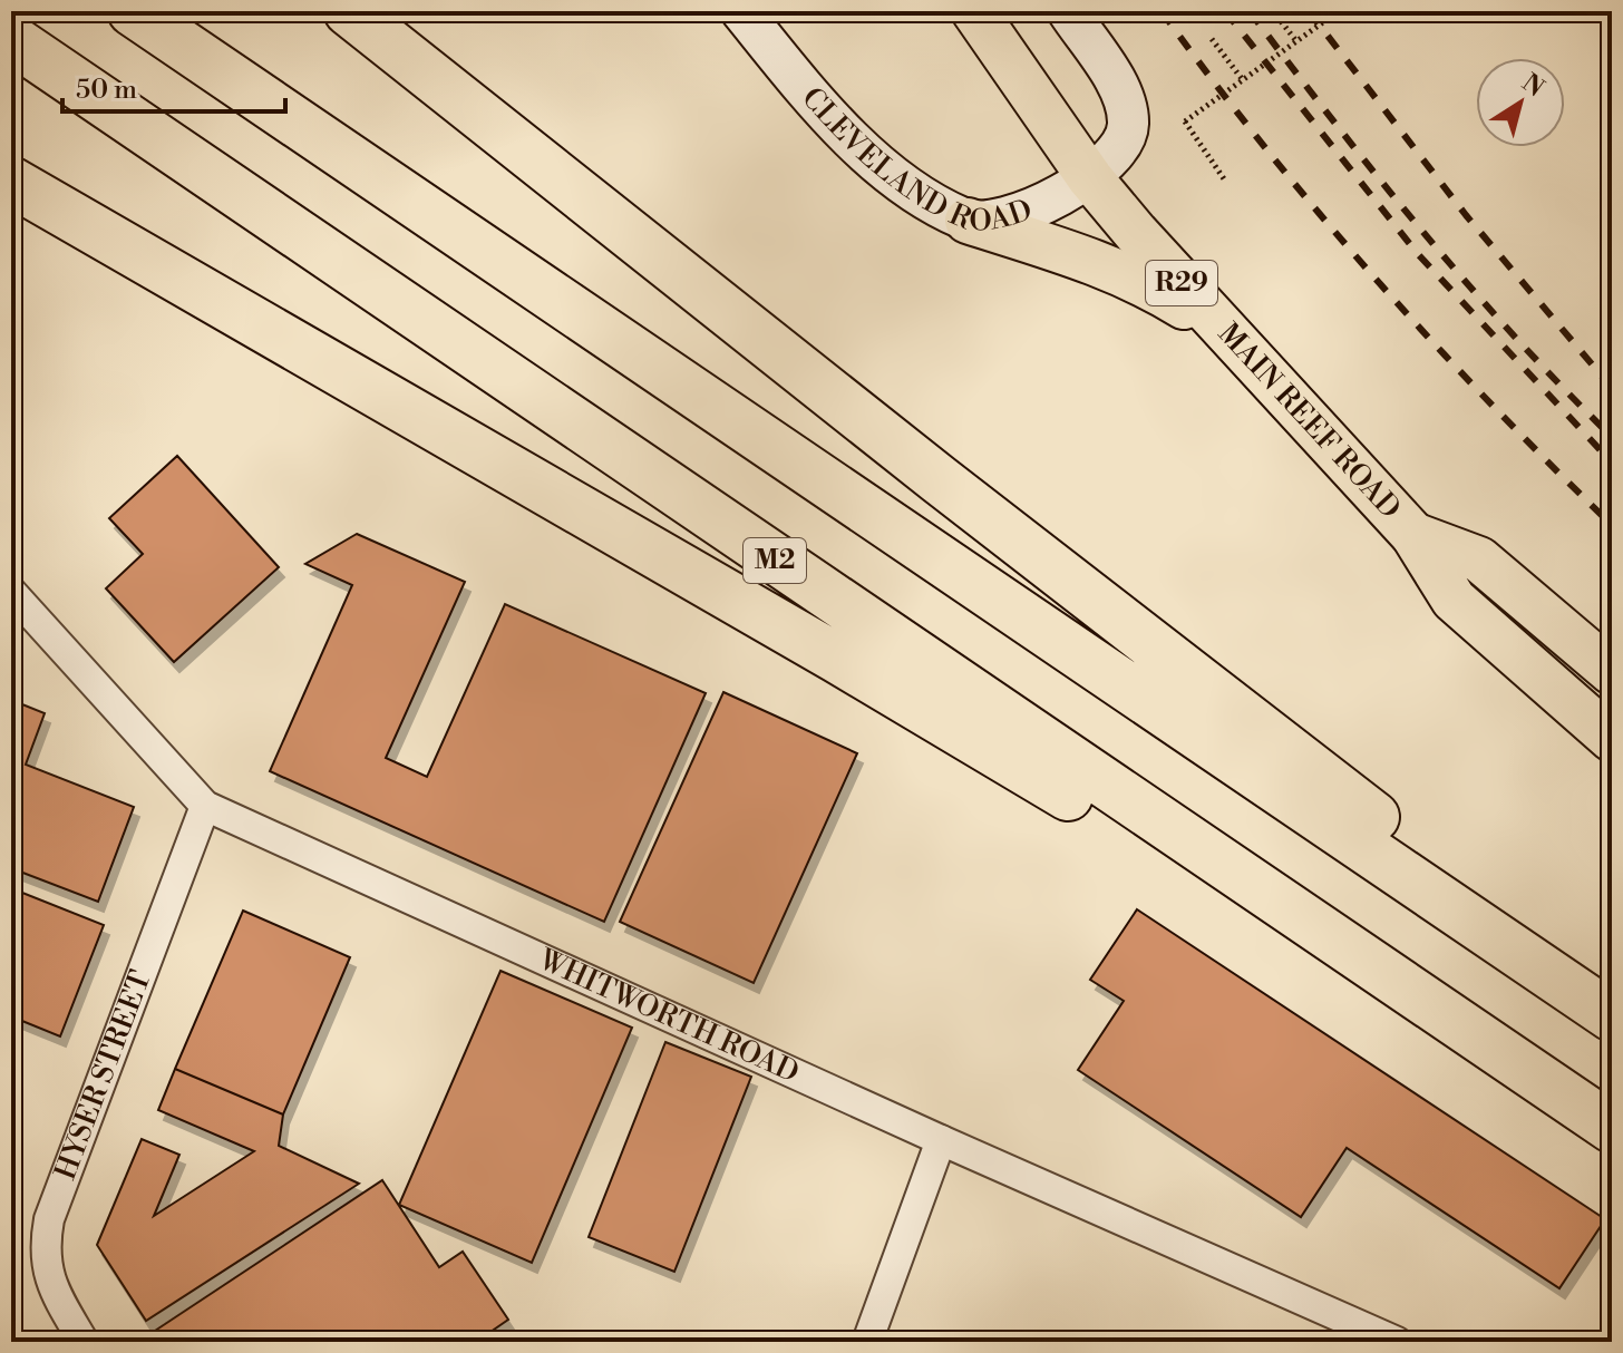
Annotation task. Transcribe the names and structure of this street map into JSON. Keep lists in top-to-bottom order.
{
  "streets": {
    "highway": ["M2"],
    "main road": ["R29", "MAIN REEF ROAD"],
    "street": ["CLEVELAND ROAD", "WHITWORTH ROAD", "HYSER STREET"]
  },
  "crossings": [
    ["CLEVELAND ROAD", "MAIN REEF ROAD"],
    ["WHITWORTH ROAD", "HYSER STREET"]
  ],
  "scale_bar": "50 m",
  "north": "top right"
}
